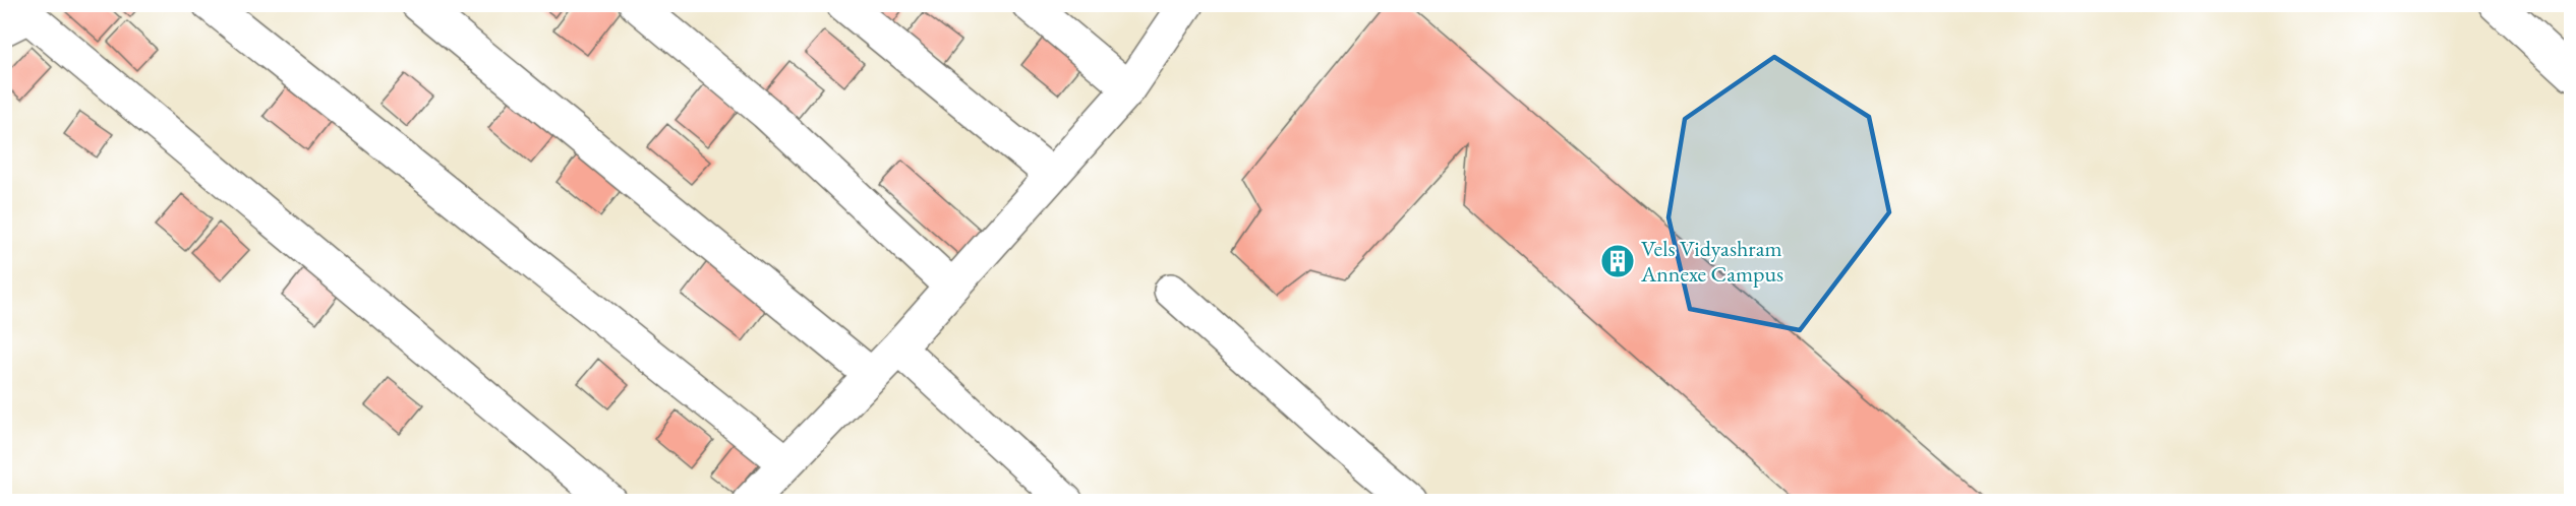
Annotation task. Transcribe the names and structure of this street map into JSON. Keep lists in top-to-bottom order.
{
  "places": {
    "building": ["Vels Vidyashram Annexe Campus"]
  }
}
